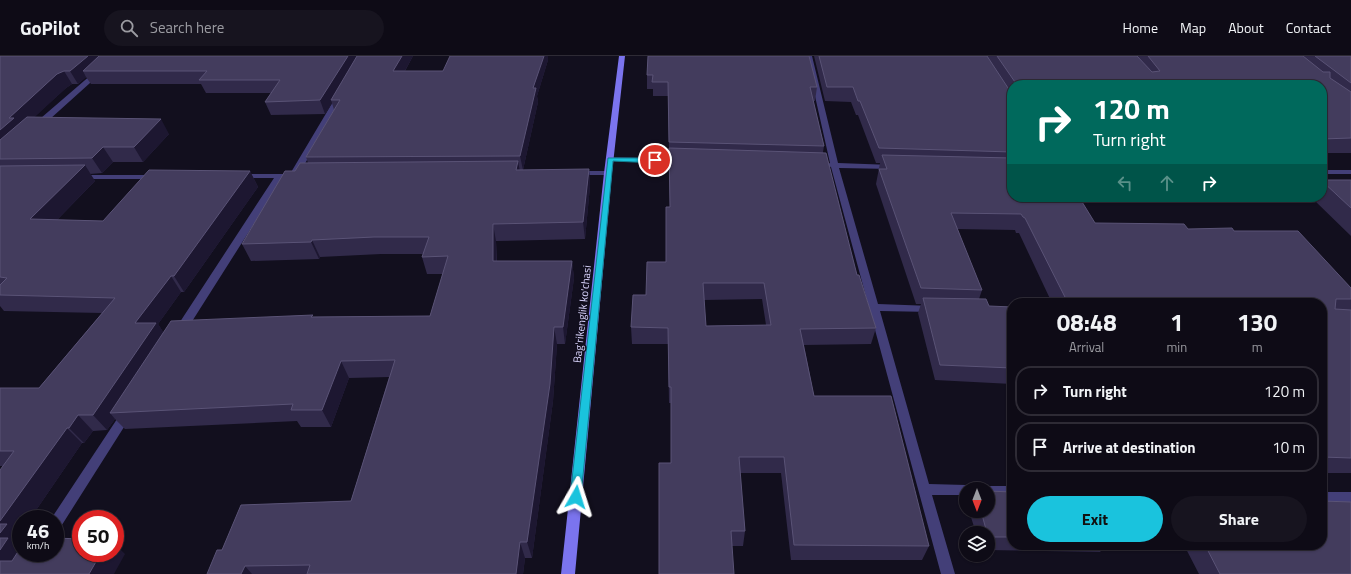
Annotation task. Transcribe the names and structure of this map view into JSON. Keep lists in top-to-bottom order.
{
  "streets": {
    "main road": ["Bag'rikenglik ko'chasi"]
  },
  "north": "bottom",
  "page": {
    "header": "GoPilot",
    "search": "Search here",
    "nav": [
      "Home",
      "Map",
      "About",
      "Contact"
    ],
    "turn": ["120 m", "Turn right"],
    "eta": [
      "08:48",
      "Arrival",
      "1",
      "min",
      "130",
      "m"
    ],
    "list": [
      {
        "name": "Turn right",
        "value": "120 m"
      },
      {
        "name": "Arrive at destination",
        "value": "10 m"
      }
    ],
    "buttons": ["Exit", "Share"],
    "speed": "46 km/h",
    "limit": "50"
  }
}
